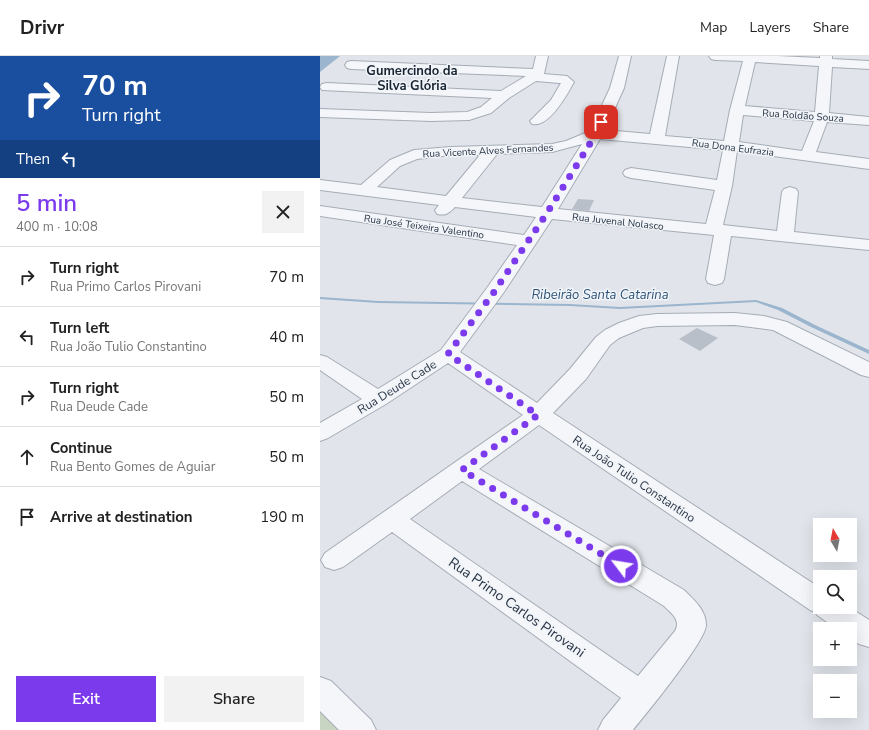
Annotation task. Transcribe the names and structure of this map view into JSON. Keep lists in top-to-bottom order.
{
  "streets": {
    "street": [
      "Rua Roldão Souza",
      "Rua Dona Eufrazia",
      "Rua Vicente Alves Fernandes",
      "Rua Juvenal Nolasco",
      "Rua José Teixeira Valentino",
      "Rua Deude Cade",
      "Rua João Tulio Constantino",
      "Rua Primo Carlos Pirovani"
    ]
  },
  "crossings": [
    ["Rua Dona Eufrazia", "Rua Vicente Alves Fernandes"],
    ["Rua Dona Eufrazia", "Rua Deude Cade"],
    ["Rua Vicente Alves Fernandes", "Rua Juvenal Nolasco"],
    ["Rua Vicente Alves Fernandes", "Rua Deude Cade"],
    ["Rua Juvenal Nolasco", "Rua Deude Cade"],
    ["Rua José Teixeira Valentino", "Rua Deude Cade"],
    ["Rua Deude Cade", "Rua João Tulio Constantino"]
  ],
  "districts": ["Gumercindo da Silva Glória"],
  "water": ["Ribeirão Santa Catarina"],
  "north": "top",
  "page": {
    "header": "Drivr",
    "nav": ["Map", "Layers", "Share"],
    "turn": ["70 m", "Turn right"],
    "then": "Then",
    "heading": ["5 min", "400 m · 10:08"],
    "list": [
      {
        "name": "Turn right",
        "note": "Rua Primo Carlos Pirovani",
        "value": "70 m"
      },
      {
        "name": "Turn left",
        "note": "Rua João Tulio Constantino",
        "value": "40 m"
      },
      {
        "name": "Turn right",
        "note": "Rua Deude Cade",
        "value": "50 m"
      },
      {
        "name": "Continue",
        "note": "Rua Bento Gomes de Aguiar",
        "value": "50 m"
      },
      {
        "name": "Arrive at destination",
        "value": "190 m"
      }
    ],
    "map_buttons": ["+", "−"],
    "buttons": ["Exit", "Share"]
  }
}
